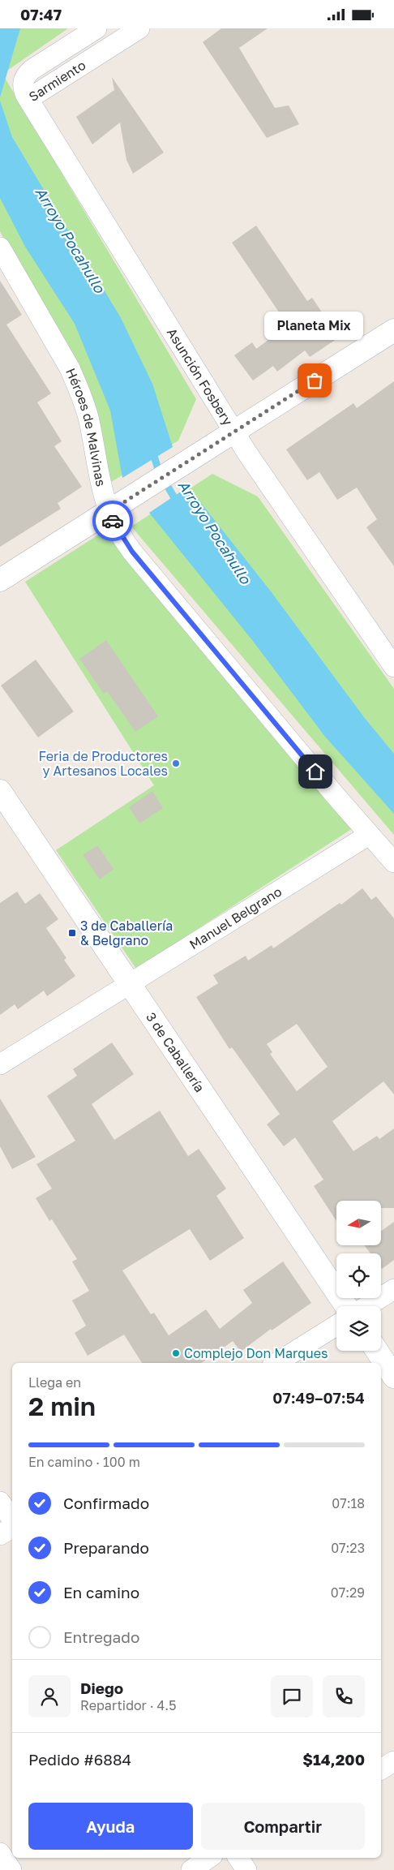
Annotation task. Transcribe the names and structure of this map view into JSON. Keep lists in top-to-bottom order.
{
  "streets": {
    "main road": ["3 de Caballería"],
    "street": [
      "Sarmiento",
      "Asunción Fosbery",
      "Héroes de Malvinas",
      "Manuel Belgrano"
    ]
  },
  "crossings": [
    ["Sarmiento", "Asunción Fosbery"],
    ["Héroes de Malvinas", "Manuel Belgrano"],
    ["Manuel Belgrano", "3 de Caballería"]
  ],
  "water": ["Arroyo Pocahullo"],
  "places": {
    "other": ["Planeta Mix", "Feria de Productores y Artesanos Locales", "Complejo Don Marques"],
    "transit": ["3 de Caballería & Belgrano"]
  },
  "north": "left",
  "page": {
    "status": "07:47",
    "bubble": "Planeta Mix",
    "heading": ["2 min", "Llega en", "07:49–07:54"],
    "panel": [
      "Diego",
      "Repartidor · 4.5",
      "Pedido #6884",
      "$14,200"
    ],
    "bar": "En camino · 100 m",
    "list": [
      ["Confirmado", "07:18"],
      ["Preparando", "07:23"],
      ["En camino", "07:29"],
      "Entregado"
    ],
    "buttons": ["Ayuda", "Compartir"]
  }
}
